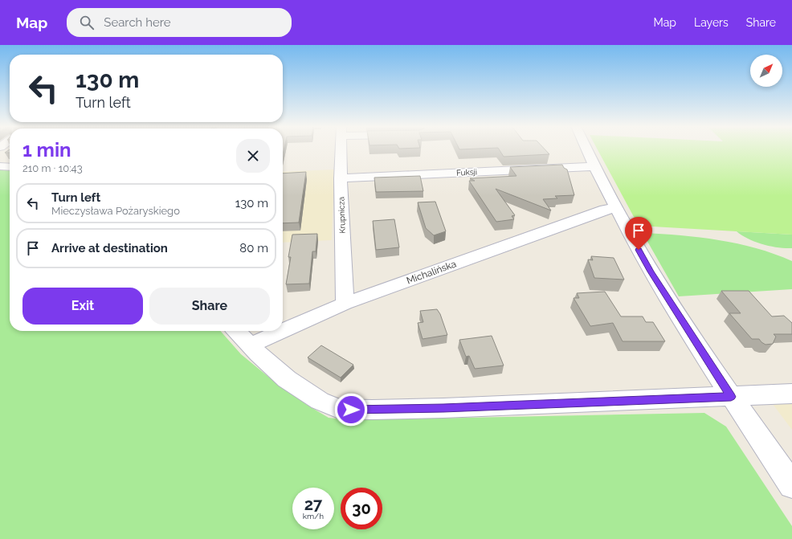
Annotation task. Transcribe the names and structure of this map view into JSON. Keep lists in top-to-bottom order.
{
  "streets": {
    "street": ["Fuksji", "Krupnicza", "Michalińska"]
  },
  "crossings": [
    ["Fuksji", "Krupnicza"],
    ["Krupnicza", "Michalińska"]
  ],
  "north": "top right",
  "page": {
    "header": "Map",
    "search": "Search here",
    "nav": ["Map", "Layers", "Share"],
    "turn": ["130 m", "Turn left"],
    "heading": ["1 min", "210 m · 10:43"],
    "list": [
      {
        "name": "Turn left",
        "note": "Mieczysława Pożaryskiego",
        "value": "130 m"
      },
      {
        "name": "Arrive at destination",
        "value": "80 m"
      }
    ],
    "buttons": ["Exit", "Share"],
    "speed": "27 km/h",
    "limit": "30"
  }
}
